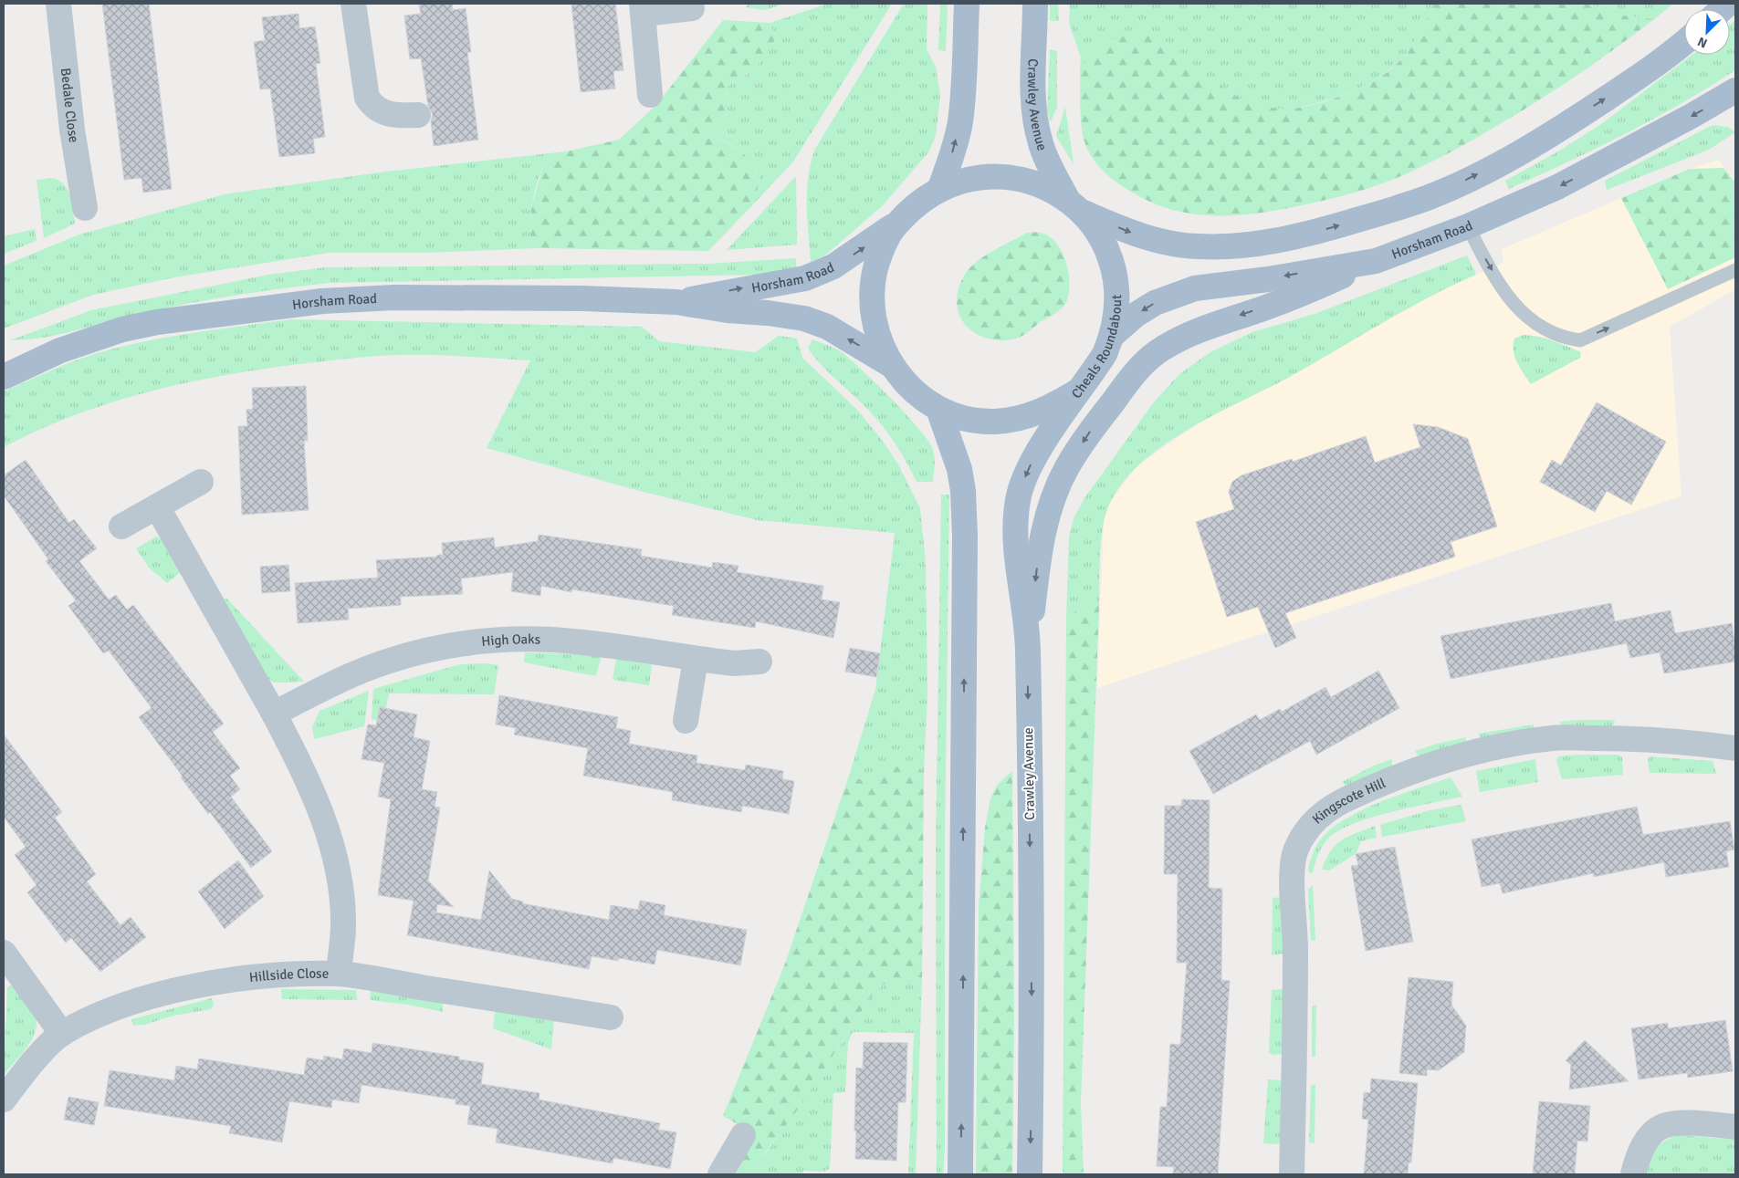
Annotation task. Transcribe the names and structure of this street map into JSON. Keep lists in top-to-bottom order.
{
  "streets": {
    "main road": ["Crawley Avenue", "Horsham Road", "Cheals Roundabout"],
    "street": [
      "Bedale Close",
      "High Oaks",
      "Kingscote Hill",
      "Hillside Close"
    ]
  },
  "crossings": [
    ["Crawley Avenue", "Cheals Roundabout"],
    ["Horsham Road", "Cheals Roundabout"]
  ],
  "north": "bottom left"
}
